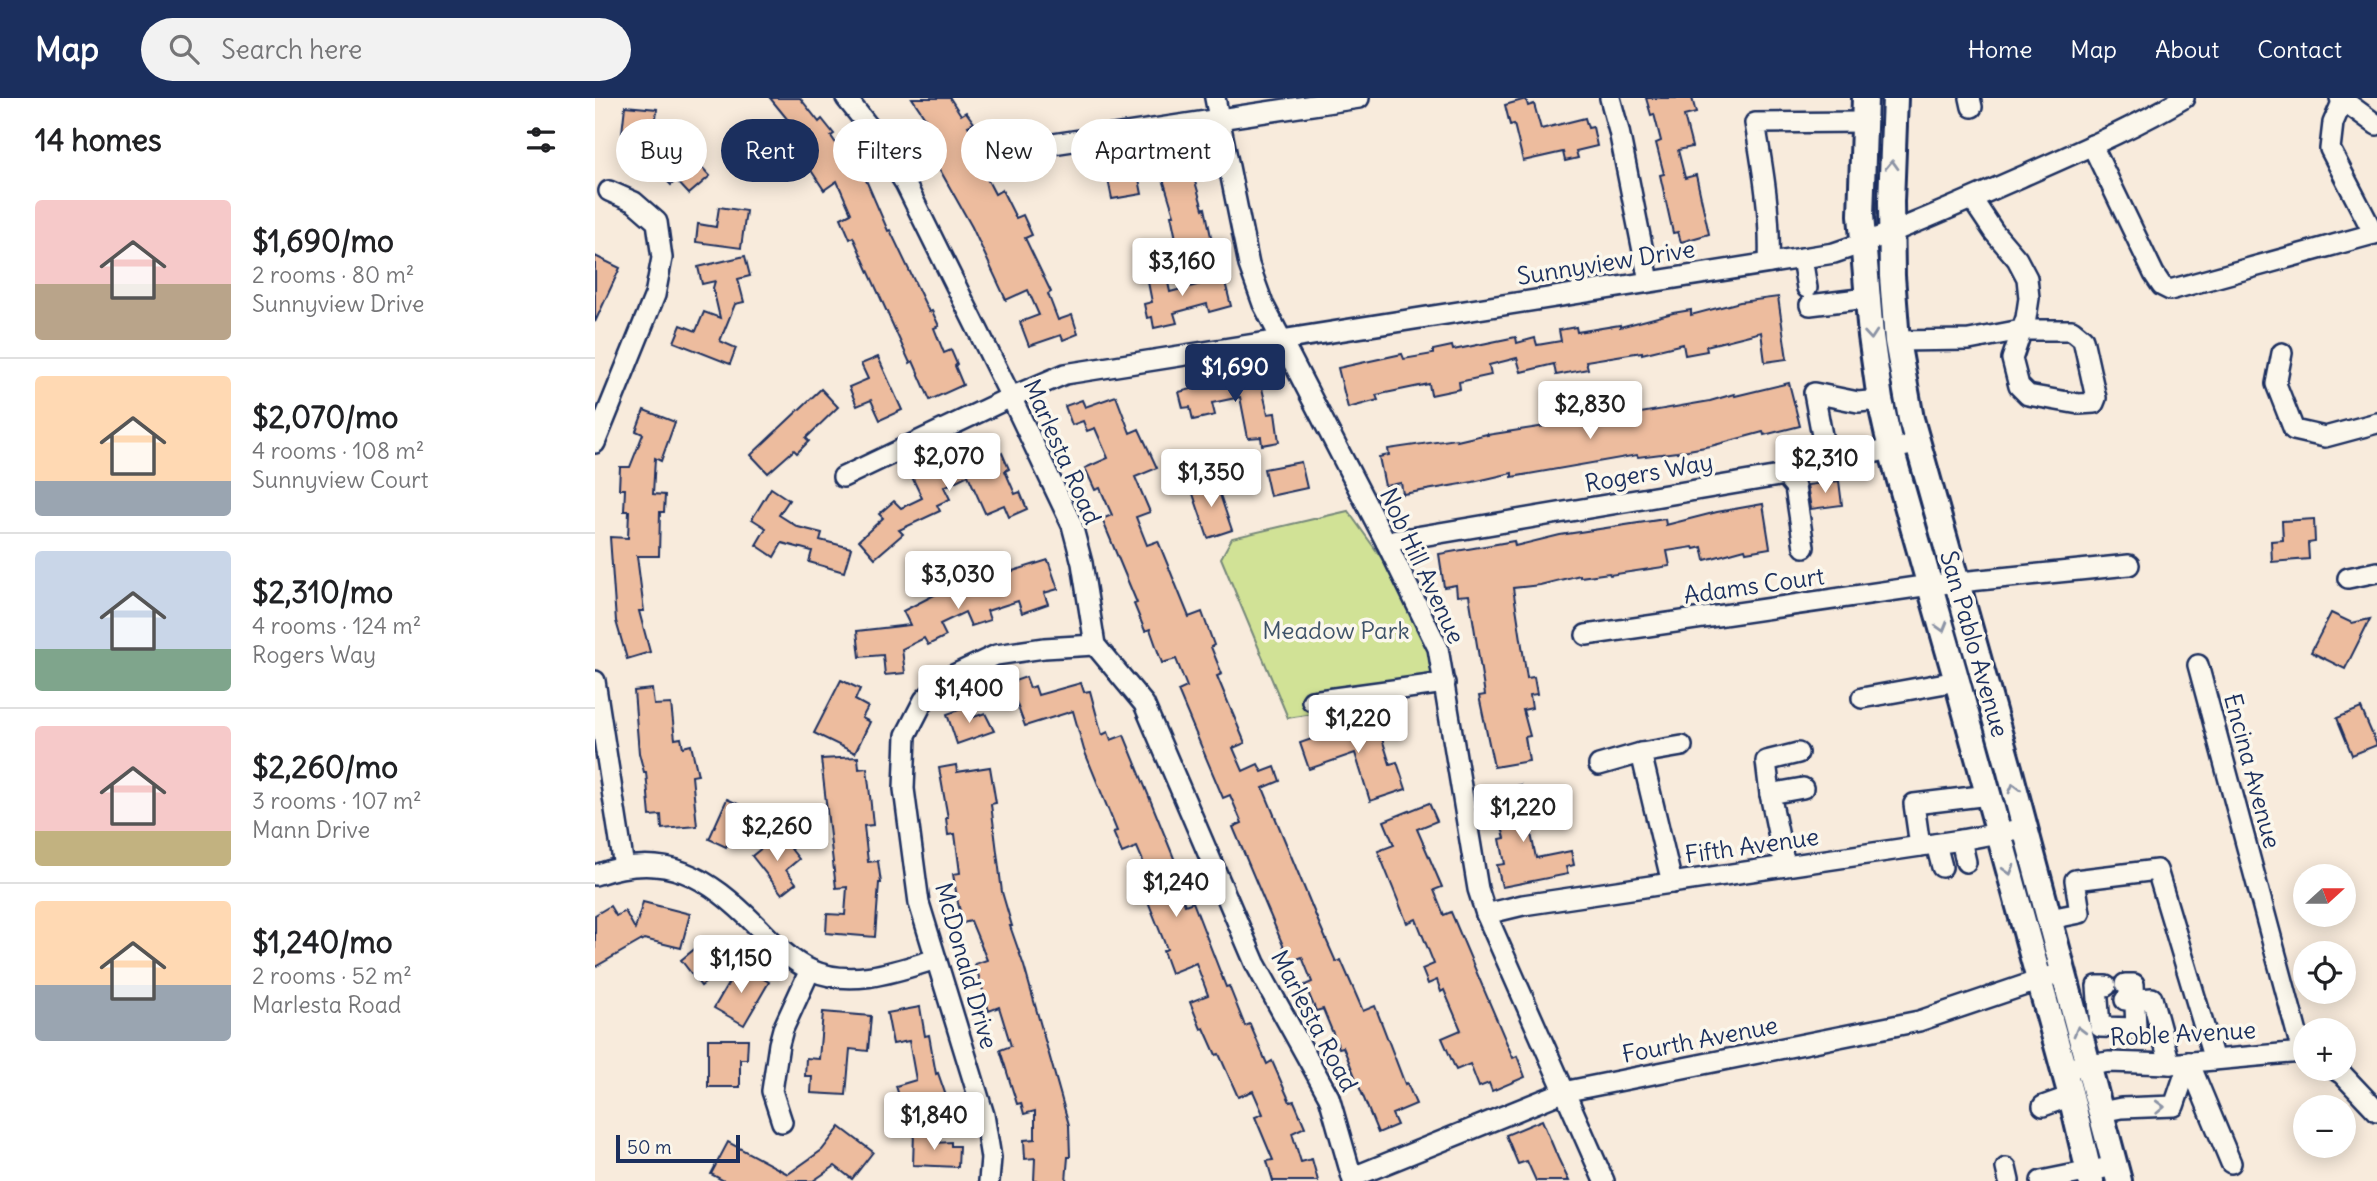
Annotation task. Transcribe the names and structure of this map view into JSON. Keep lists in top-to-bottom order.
{
  "streets": {
    "main road": ["San Pablo Avenue"],
    "street": [
      "Sunnyview Drive",
      "Marlesta Road",
      "Rogers Way",
      "Nob Hill Avenue",
      "Adams Court",
      "Encina Avenue",
      "Fifth Avenue",
      "McDonald Drive",
      "Roble Avenue",
      "Fourth Avenue"
    ]
  },
  "crossings": [
    ["Sunnyview Drive", "Marlesta Road"],
    ["Sunnyview Drive", "Nob Hill Avenue"],
    ["Sunnyview Drive", "San Pablo Avenue"],
    ["Marlesta Road", "McDonald Drive"],
    ["Marlesta Road", "Fourth Avenue"],
    ["Rogers Way", "Nob Hill Avenue"],
    ["Rogers Way", "San Pablo Avenue"],
    ["Nob Hill Avenue", "Fifth Avenue"],
    ["Nob Hill Avenue", "Fourth Avenue"],
    ["Adams Court", "San Pablo Avenue"],
    ["San Pablo Avenue", "Fifth Avenue"],
    ["San Pablo Avenue", "Roble Avenue"],
    ["San Pablo Avenue", "Fourth Avenue"]
  ],
  "parks": ["Meadow Park"],
  "scale_bar": "50 m",
  "north": "right",
  "page": {
    "header": "Map",
    "search": "Search here",
    "nav": [
      "Home",
      "Map",
      "About",
      "Contact"
    ],
    "heading": "14 homes",
    "chip": [
      "Buy",
      "Rent",
      "Filters",
      "New",
      "Apartment"
    ],
    "list": [
      {
        "name": "$1,690/mo",
        "note": "2 rooms · 80 m² · Sunnyview Drive"
      },
      {
        "name": "$2,070/mo",
        "note": "4 rooms · 108 m² · Sunnyview Court"
      },
      {
        "name": "$2,310/mo",
        "note": "4 rooms · 124 m² · Rogers Way"
      },
      {
        "name": "$2,260/mo",
        "note": "3 rooms · 107 m² · Mann Drive"
      },
      {
        "name": "$1,240/mo",
        "note": "2 rooms · 52 m² · Marlesta Road"
      }
    ],
    "price": [
      "$3,160",
      "$1,690",
      "$2,830",
      "$2,070",
      "$2,310",
      "$1,350",
      "$3,030",
      "$1,400",
      "$1,220",
      "$1,220",
      "$2,260",
      "$1,240",
      "$1,150",
      "$1,840"
    ],
    "map_buttons": ["+", "−"],
    "scale": "50 m"
  }
}
